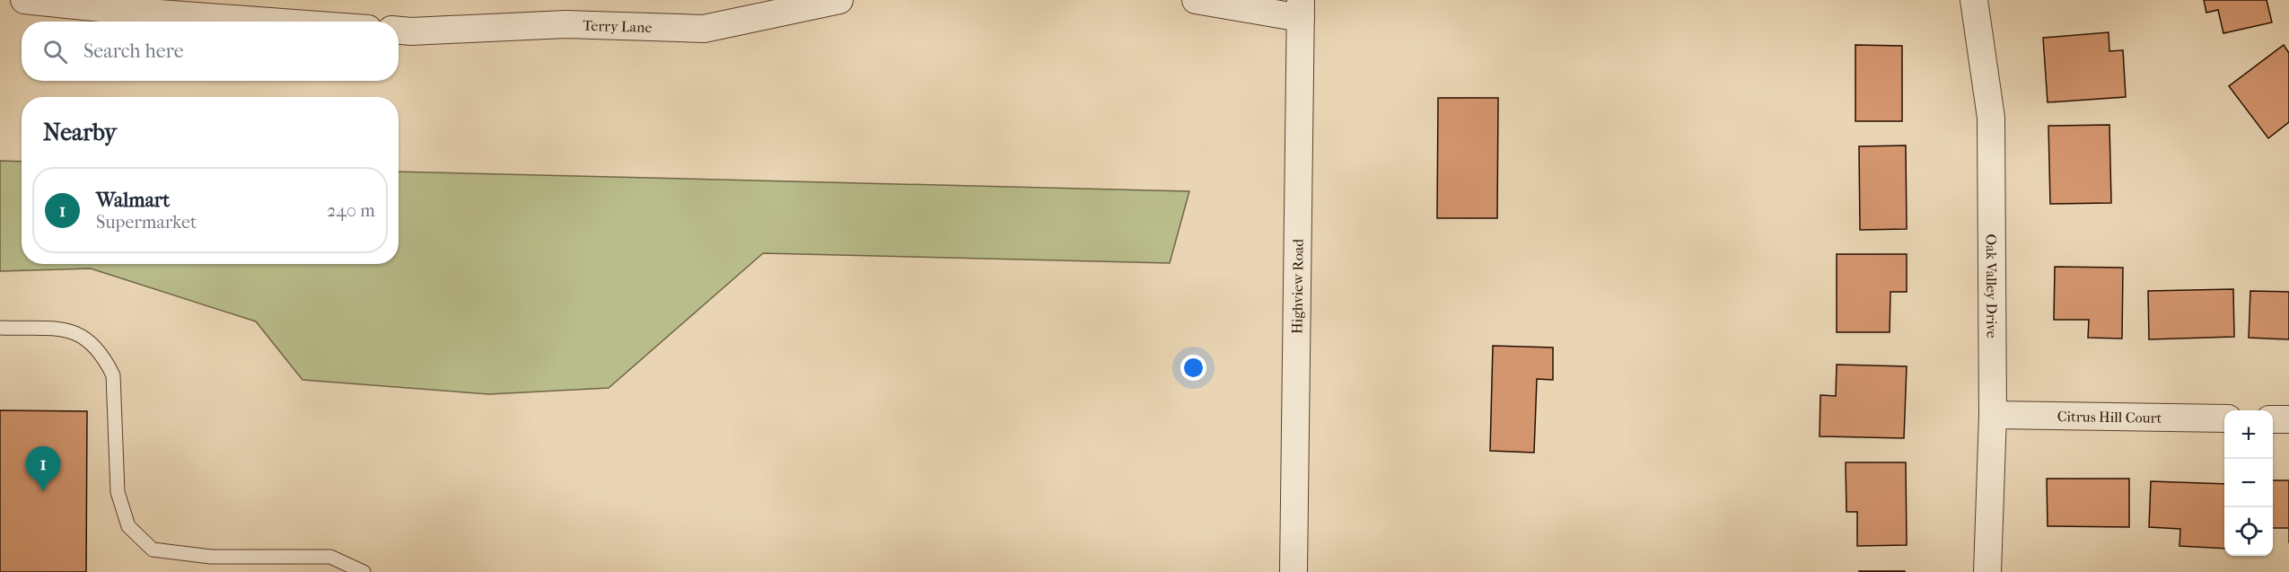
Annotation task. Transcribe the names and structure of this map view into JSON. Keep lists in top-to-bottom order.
{
  "streets": {
    "street": [
      "Terry Lane",
      "Oak Valley Drive",
      "Highview Road",
      "Citrus Hill Court"
    ]
  },
  "crossings": [
    ["Oak Valley Drive", "Citrus Hill Court"]
  ],
  "page": {
    "search": "Search here",
    "heading": "Nearby",
    "list": [
      {
        "mark": "1",
        "name": "Walmart",
        "note": "Supermarket",
        "value": "240 m"
      }
    ],
    "map_buttons": ["+", "−"],
    "pins": "1"
  }
}
